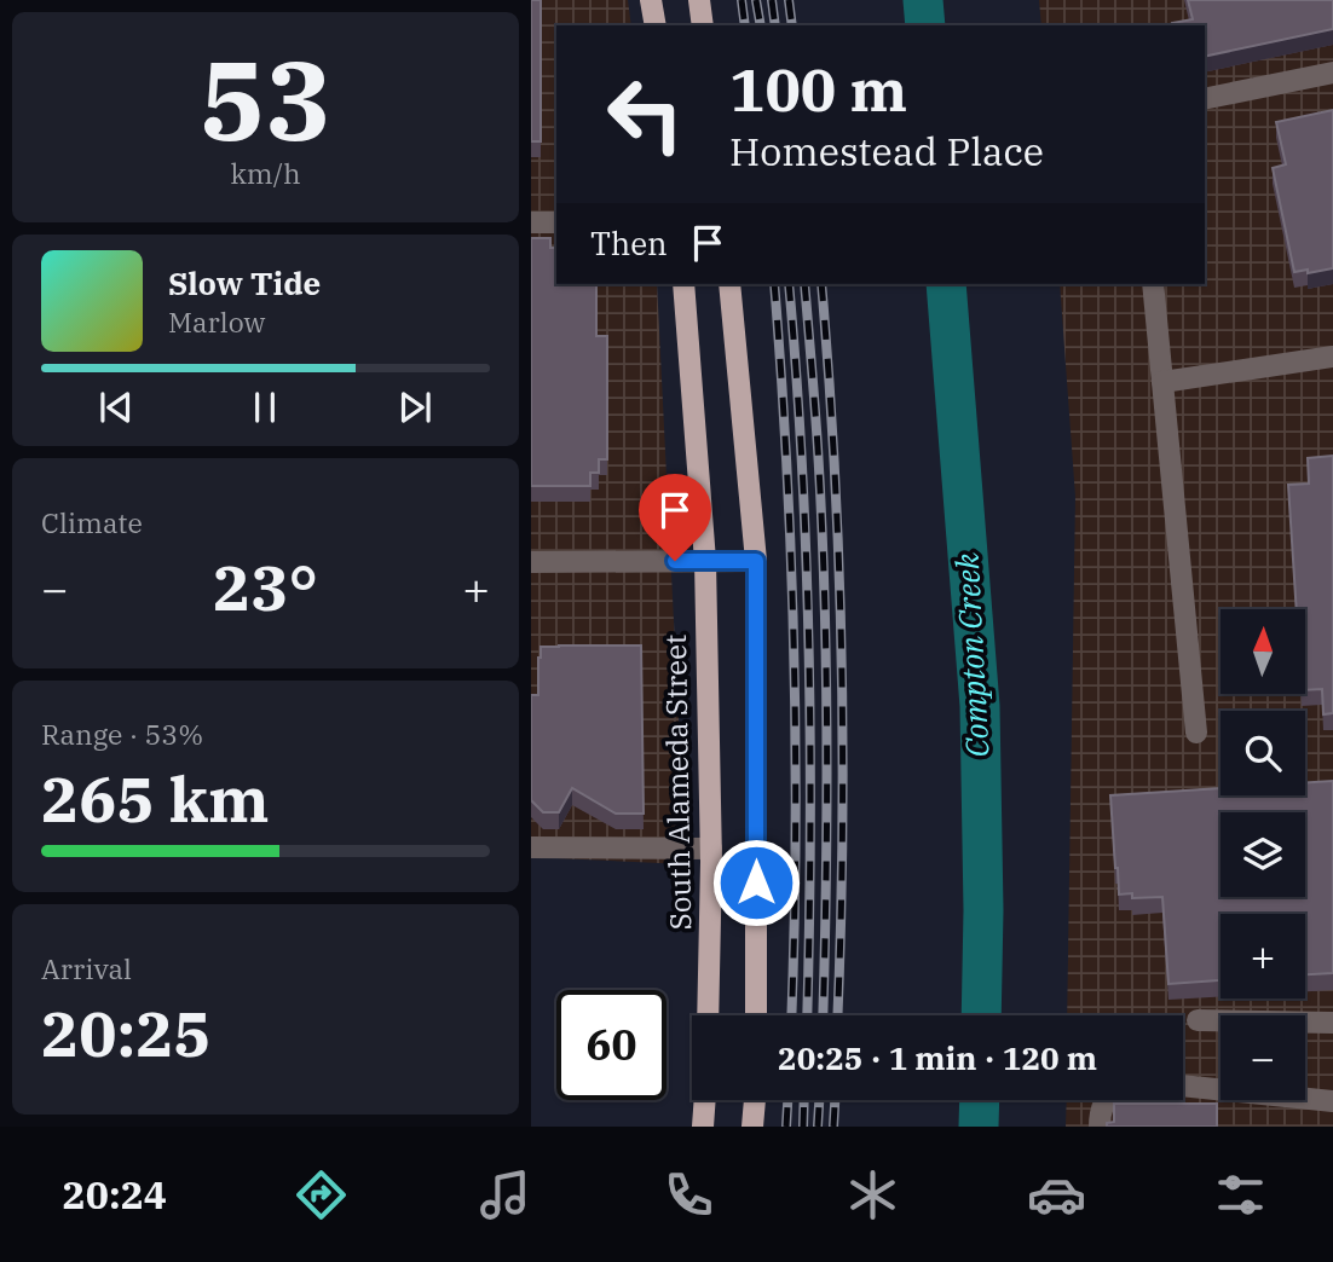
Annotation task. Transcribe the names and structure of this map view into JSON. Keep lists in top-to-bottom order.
{
  "streets": {
    "main road": ["South Alameda Street"]
  },
  "water": ["Compton Creek"],
  "north": "top",
  "page": {
    "tile": [
      ["53", "km/h"],
      "Climate",
      ["Range · 53%", "265 km"],
      ["Arrival", "20:25"]
    ],
    "turn": ["100 m", "Homestead Place"],
    "then": "Then",
    "song": ["Slow Tide", "Marlow"],
    "heat": ["−", "23°", "+"],
    "map_buttons": ["+", "−"],
    "limit": "60",
    "trip": "20:25 · 1 min · 120 m",
    "tabs": "20:24"
  }
}
